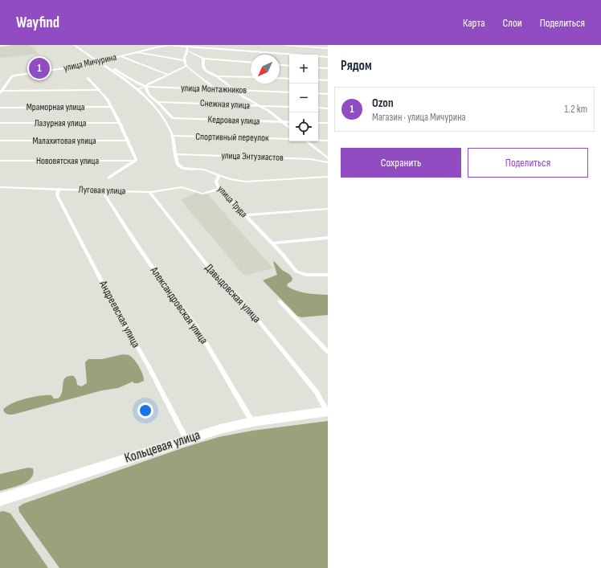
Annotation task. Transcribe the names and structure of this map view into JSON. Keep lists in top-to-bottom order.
{
  "streets": {
    "highway": ["Кольцевая улица"],
    "street": [
      "улица Мичурина",
      "улица Монтажников",
      "Снежная улица",
      "Мраморная улица",
      "Кедровая улица",
      "Лазурная улица",
      "Спортивный переулок",
      "Малахитовая улица",
      "улица Энтузиастов",
      "Нововятская улица",
      "Луговая улица",
      "улица Труда",
      "Давыдовская улица",
      "Александровская улица",
      "Андреевская улица"
    ]
  },
  "crossings": [
    ["улица Мичурина", "улица Труда"],
    ["улица Монтажников", "улица Труда"],
    ["Снежная улица", "улица Труда"],
    ["Кедровая улица", "улица Труда"],
    ["Спортивный переулок", "улица Труда"],
    ["улица Энтузиастов", "улица Труда"],
    ["Луговая улица", "улица Труда"],
    ["Луговая улица", "Давыдовская улица"],
    ["Луговая улица", "Александровская улица"],
    ["Луговая улица", "Андреевская улица"],
    ["Давыдовская улица", "Кольцевая улица"],
    ["Александровская улица", "Кольцевая улица"],
    ["Андреевская улица", "Кольцевая улица"]
  ],
  "north": "bottom left",
  "page": {
    "header": "Wayfind",
    "nav": ["Карта", "Слои", "Поделиться"],
    "heading": "Рядом",
    "map_buttons": ["+", "−"],
    "pins": "1",
    "list": [
      {
        "mark": "1",
        "name": "Ozon",
        "note": "Магазин · улица Мичурина",
        "value": "1.2 km"
      }
    ],
    "buttons": ["Сохранить", "Поделиться"]
  }
}
